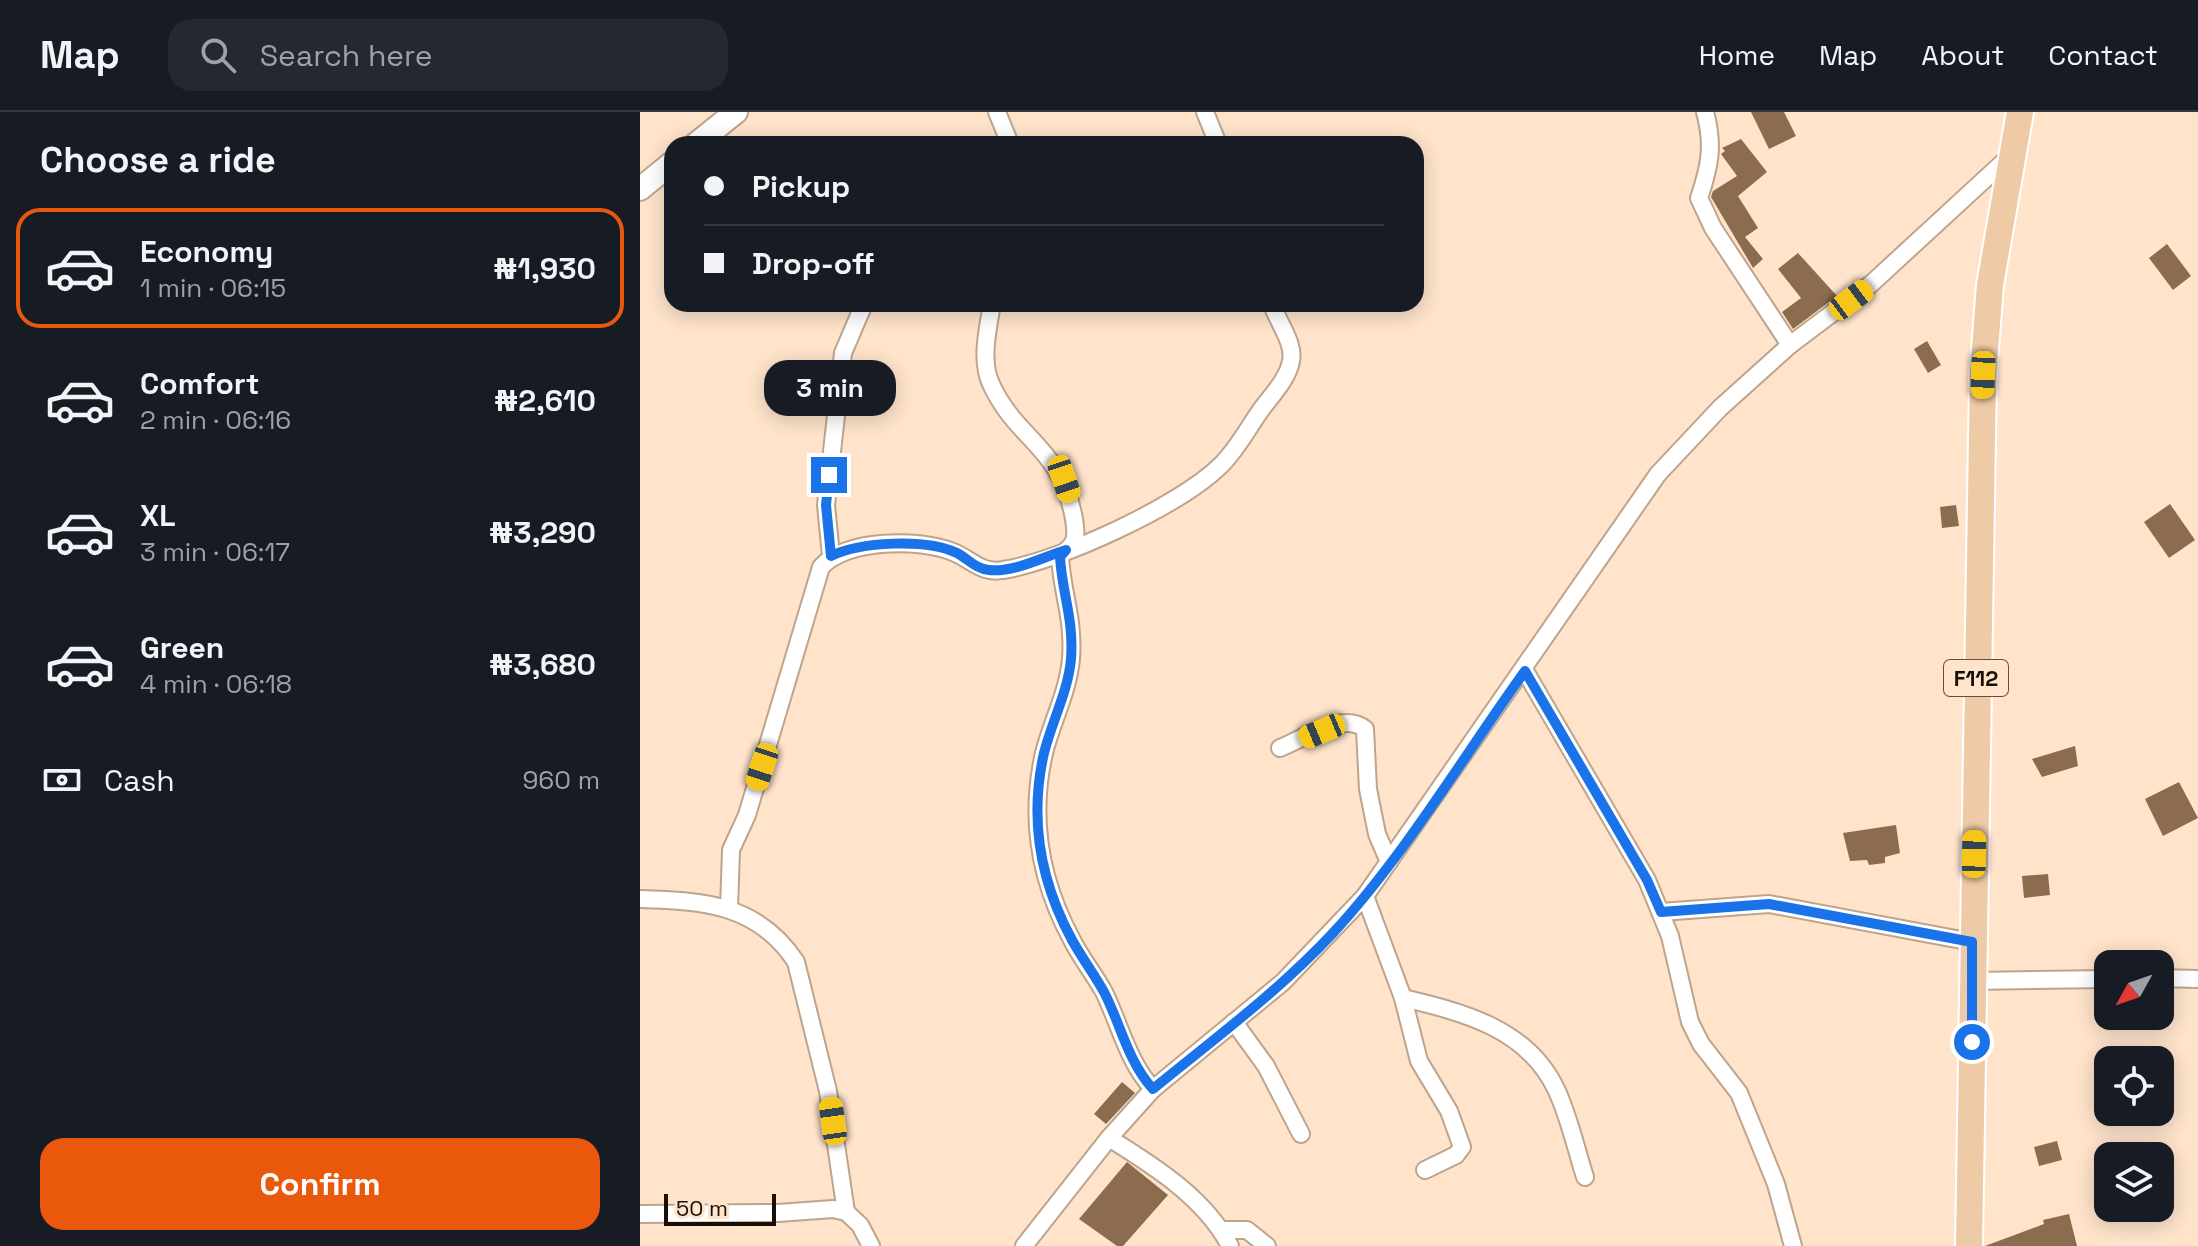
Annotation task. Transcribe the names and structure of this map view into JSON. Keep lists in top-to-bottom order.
{
  "streets": {
    "main road": ["F112"]
  },
  "scale_bar": "50 m",
  "north": "bottom left",
  "page": {
    "header": "Map",
    "search": "Search here",
    "nav": [
      "Home",
      "Map",
      "About",
      "Contact"
    ],
    "heading": "Choose a ride",
    "banner": ["Pickup", "Drop-off"],
    "list": [
      {
        "name": "Economy",
        "note": "1 min · 06:15",
        "value": "₦1,930"
      },
      {
        "name": "Comfort",
        "note": "2 min · 06:16",
        "value": "₦2,610"
      },
      {
        "name": "XL",
        "note": "3 min · 06:17",
        "value": "₦3,290"
      },
      {
        "name": "Green",
        "note": "4 min · 06:18",
        "value": "₦3,680"
      }
    ],
    "bubble": "3 min",
    "pay": ["Cash", "960 m"],
    "buttons": "Confirm",
    "scale": "50 m"
  }
}
